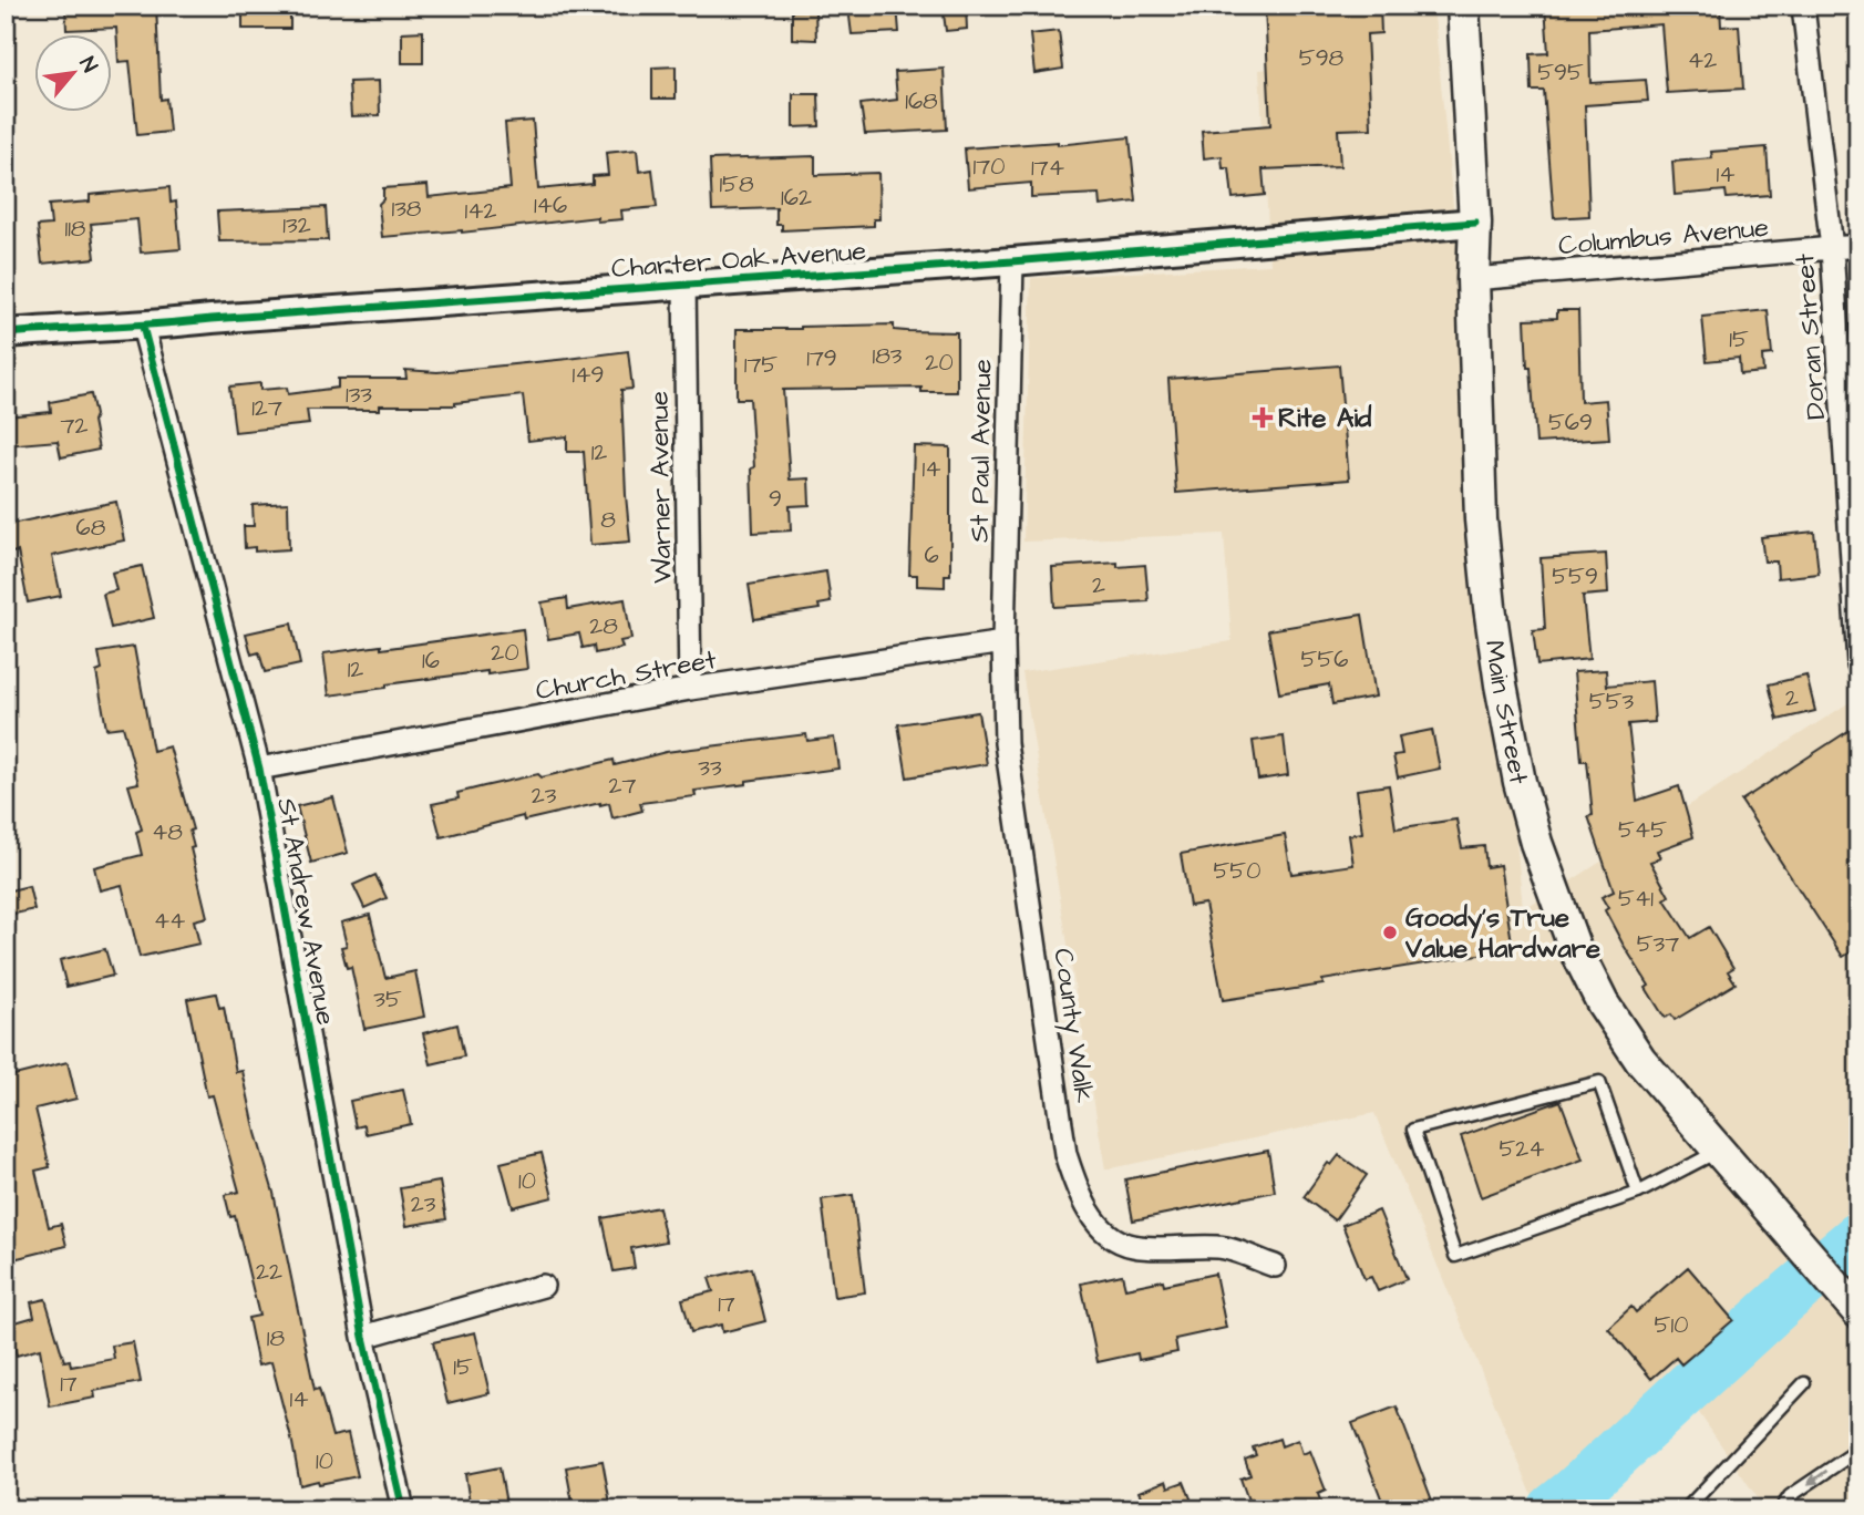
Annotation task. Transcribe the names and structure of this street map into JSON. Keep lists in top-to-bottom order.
{
  "streets": {
    "main road": ["Main Street"],
    "street": [
      "Columbus Avenue",
      "Charter Oak Avenue",
      "Doran Street",
      "St Paul Avenue",
      "Warner Avenue",
      "Church Street",
      "St Andrew Avenue",
      "County Walk"
    ]
  },
  "crossings": [
    ["Columbus Avenue", "Doran Street"],
    ["Columbus Avenue", "Main Street"],
    ["Charter Oak Avenue", "St Paul Avenue"],
    ["Charter Oak Avenue", "Warner Avenue"],
    ["Charter Oak Avenue", "Main Street"],
    ["Charter Oak Avenue", "St Andrew Avenue"],
    ["St Paul Avenue", "Church Street"],
    ["St Paul Avenue", "County Walk"],
    ["Warner Avenue", "Church Street"],
    ["Church Street", "St Andrew Avenue"],
    ["Church Street", "County Walk"]
  ],
  "places": {
    "health": ["Rite Aid"],
    "other": ["Goody's True Value Hardware"]
  },
  "house_numbers": [
    "598",
    "42",
    "595",
    "168",
    "170",
    "174",
    "14",
    "158",
    "162",
    "146",
    "138",
    "142",
    "132",
    "118",
    "15",
    "183",
    "179",
    "20",
    "175",
    "149",
    "133",
    "127",
    "569",
    "72",
    "12",
    "14",
    "9",
    "8",
    "68",
    "6",
    "559",
    "2",
    "28",
    "20",
    "556",
    "16",
    "12",
    "2",
    "553",
    "33",
    "27",
    "23",
    "545",
    "48",
    "550",
    "541",
    "44",
    "537",
    "35",
    "524",
    "10",
    "23",
    "22",
    "17",
    "510",
    "18",
    "15",
    "17",
    "14",
    "10"
  ],
  "north": "top right"
}
